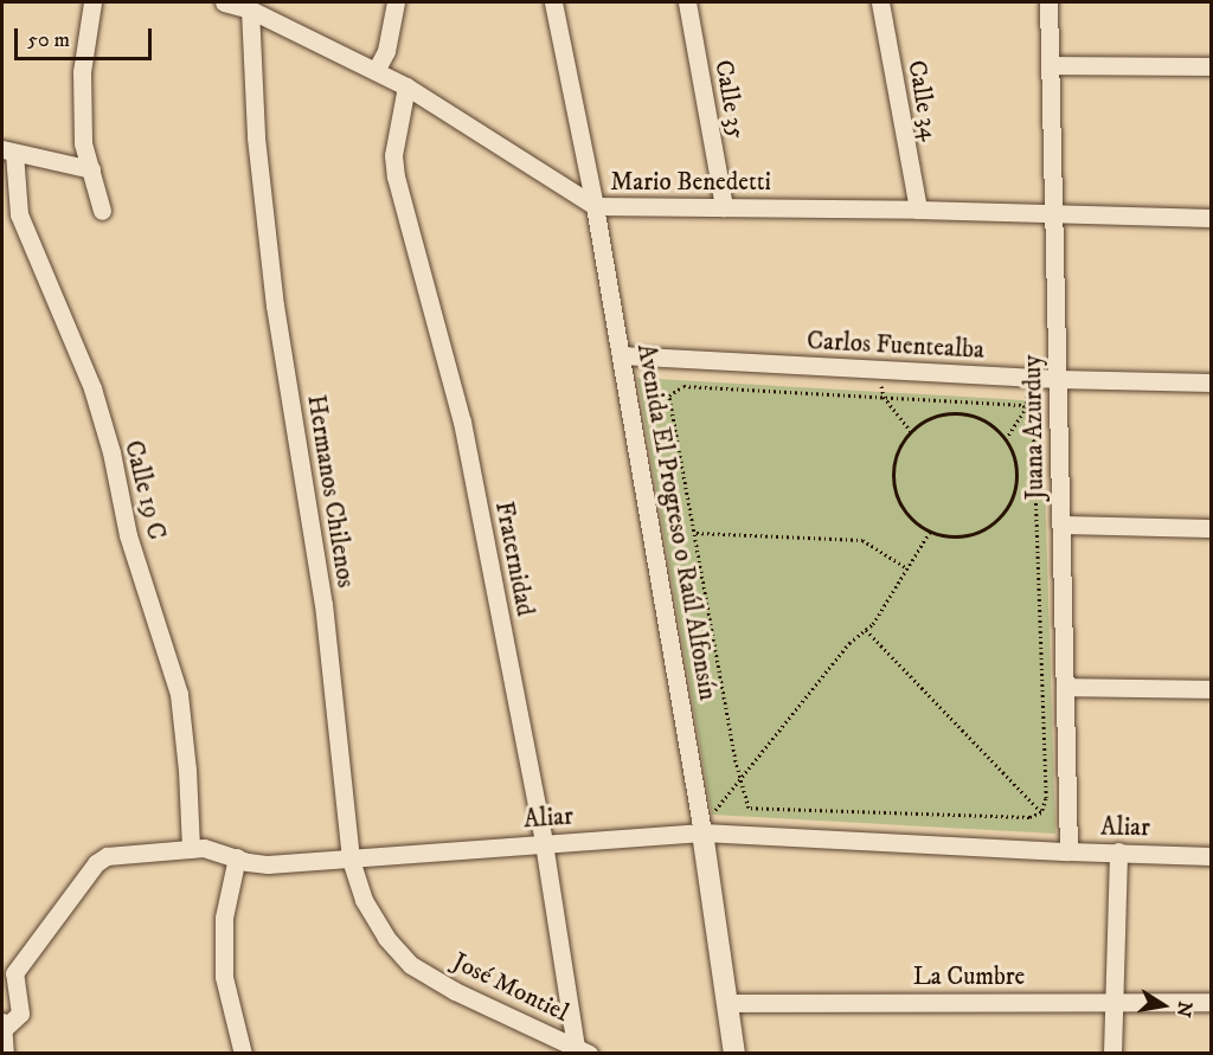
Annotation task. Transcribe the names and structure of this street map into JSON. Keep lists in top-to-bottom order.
{
  "streets": {
    "street": [
      "Calle 35",
      "Calle 34",
      "Mario Benedetti",
      "Carlos Fuentealba",
      "Juana Azurduy",
      "Calle 19 C",
      "Hermanos Chilenos",
      "Avenida El Progreso o Raúl Alfonsín",
      "Fraternidad",
      "Aliar",
      "La Cumbre",
      "José Montiel"
    ]
  },
  "crossings": [
    ["Calle 35", "Mario Benedetti"],
    ["Calle 34", "Mario Benedetti"],
    ["Mario Benedetti", "Juana Azurduy"],
    ["Mario Benedetti", "Hermanos Chilenos"],
    ["Mario Benedetti", "Avenida El Progreso o Raúl Alfonsín"],
    ["Mario Benedetti", "Fraternidad"],
    ["Carlos Fuentealba", "Juana Azurduy"],
    ["Carlos Fuentealba", "Avenida El Progreso o Raúl Alfonsín"],
    ["Juana Azurduy", "Aliar"],
    ["Calle 19 C", "Aliar"],
    ["Hermanos Chilenos", "Aliar"],
    ["Hermanos Chilenos", "José Montiel"],
    ["Avenida El Progreso o Raúl Alfonsín", "Aliar"],
    ["Avenida El Progreso o Raúl Alfonsín", "La Cumbre"],
    ["Fraternidad", "Aliar"],
    ["Fraternidad", "José Montiel"]
  ],
  "scale_bar": "50 m",
  "north": "right"
}
